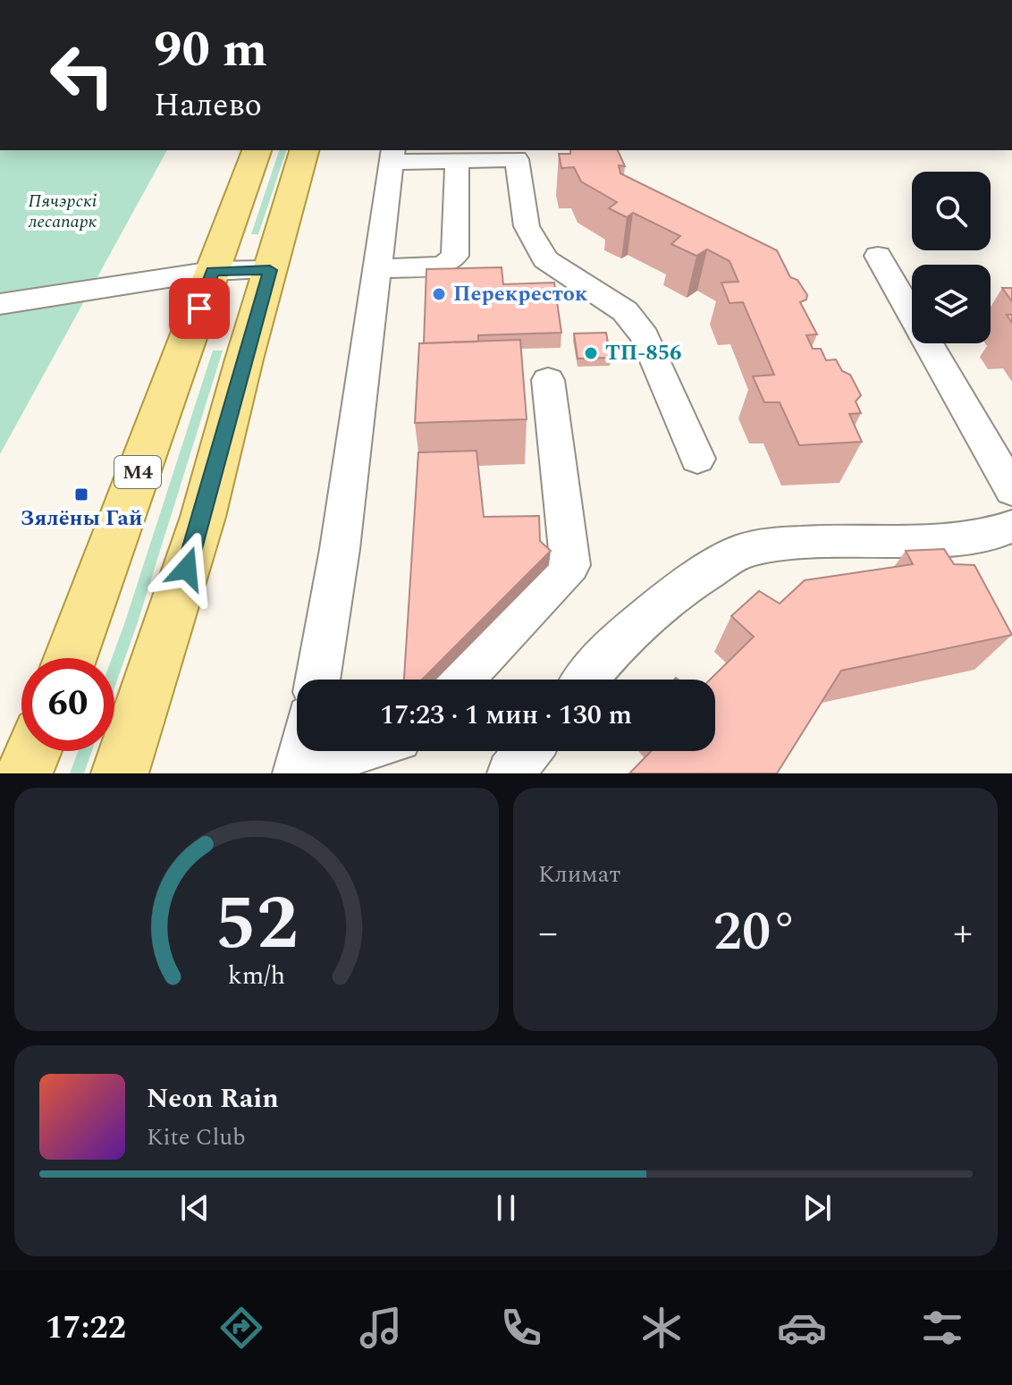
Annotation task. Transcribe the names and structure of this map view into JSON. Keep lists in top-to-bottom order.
{
  "streets": {
    "main road": ["М4"]
  },
  "parks": ["Пячэрскі лесапарк"],
  "places": {
    "other": ["Перекресток", "ТП-856"],
    "transit": ["Зялёны Гай"]
  },
  "page": {
    "turn": ["90 m", "Налево"],
    "limit": "60",
    "trip": "17:23 · 1 мин · 130 m",
    "tile": "Климат",
    "heat": ["−", "20°", "+"],
    "song": ["Neon Rain", "Kite Club"],
    "tabs": "17:22",
    "gauge": ["52", "km/h"]
  }
}
